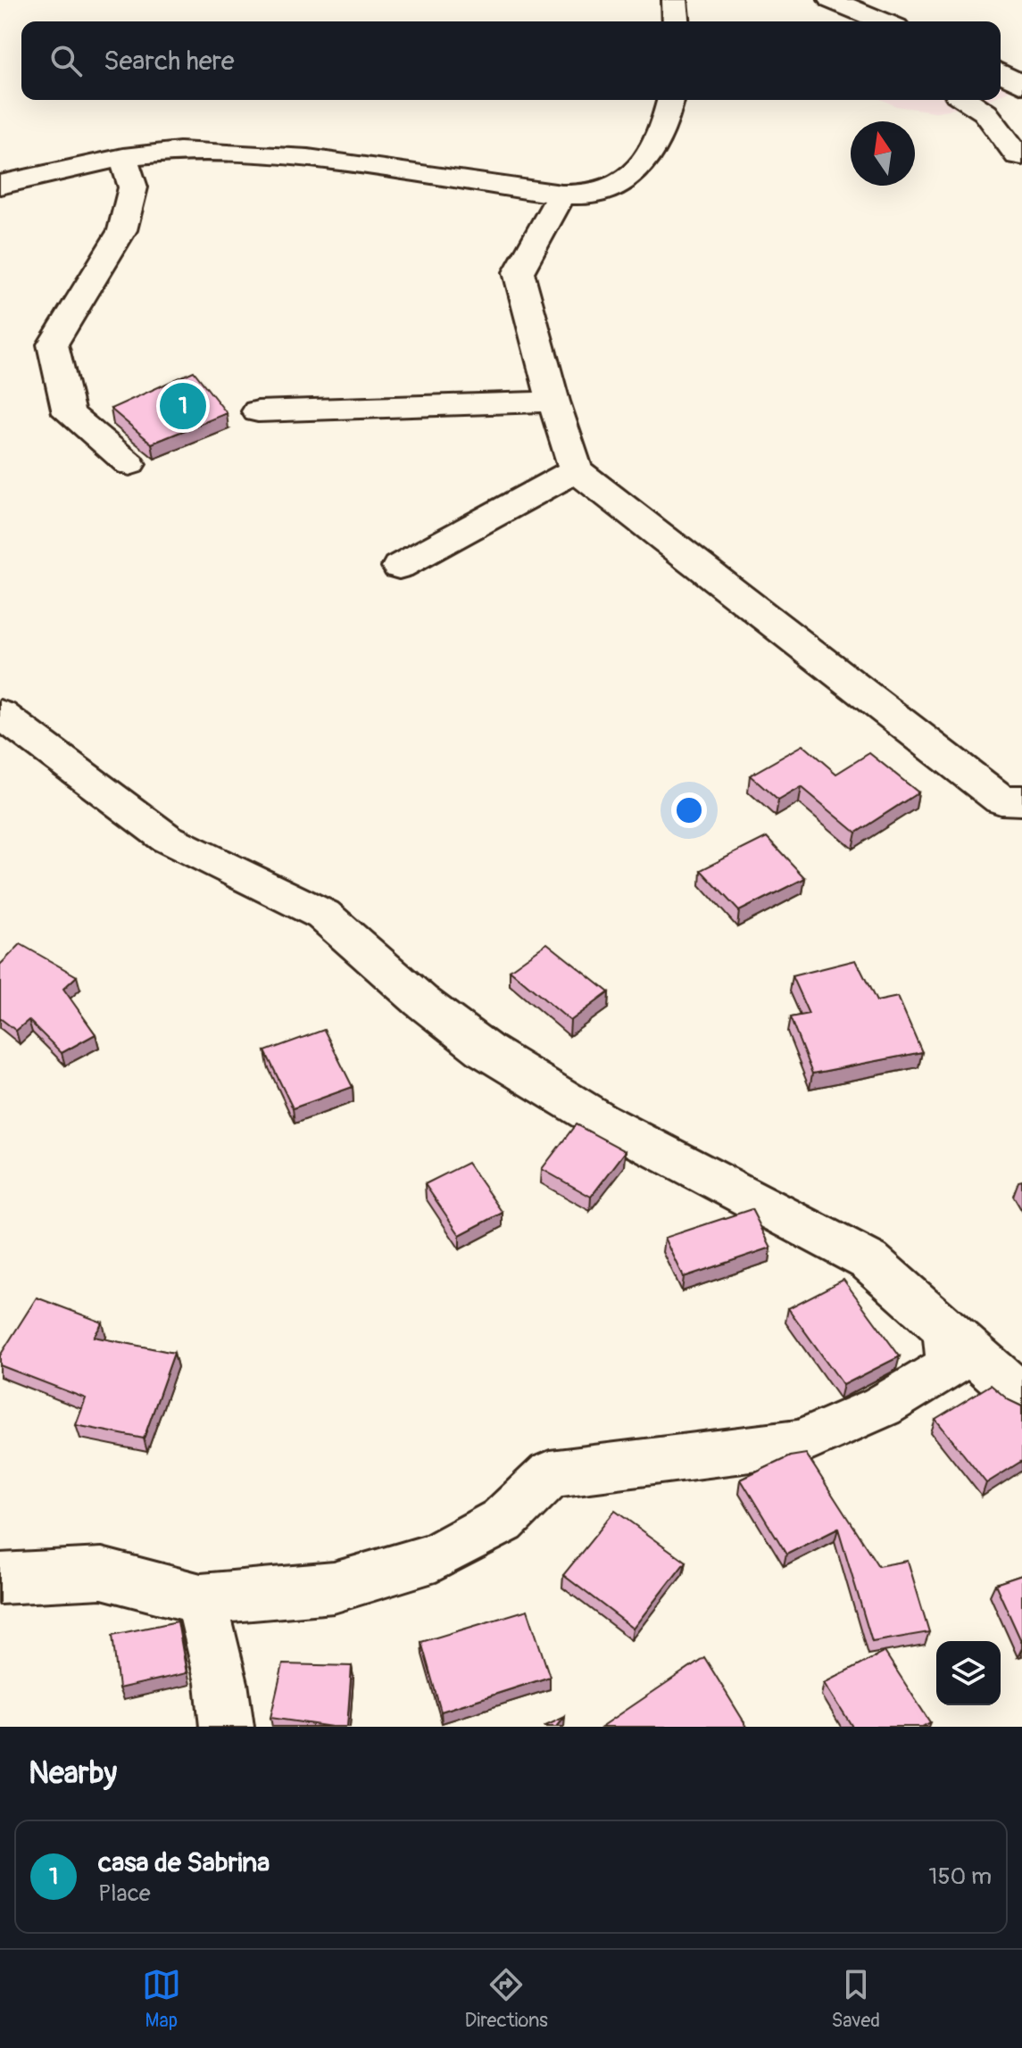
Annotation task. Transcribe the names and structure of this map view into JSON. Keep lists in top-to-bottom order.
{
  "north": "top",
  "page": {
    "search": "Search here",
    "pins": "1",
    "heading": "Nearby",
    "list": [
      {
        "mark": "1",
        "name": "casa de Sabrina",
        "note": "Place",
        "value": "150 m"
      }
    ],
    "nav": ["Map", "Directions", "Saved"]
  }
}
